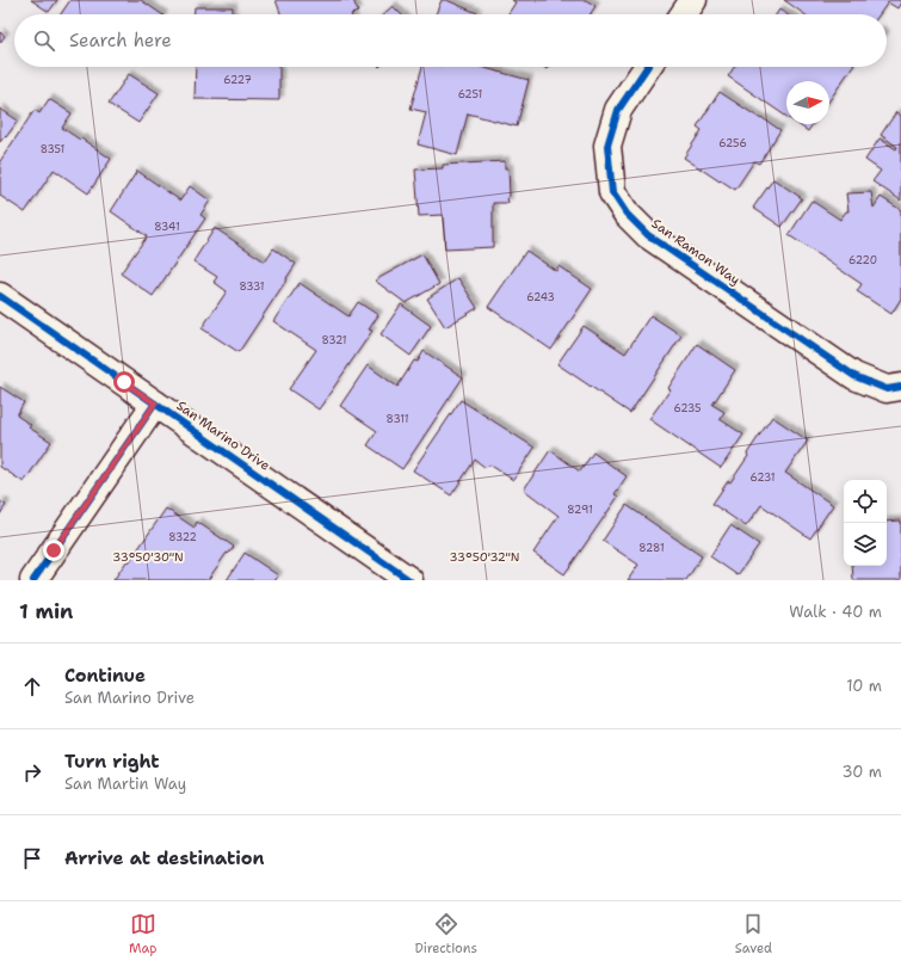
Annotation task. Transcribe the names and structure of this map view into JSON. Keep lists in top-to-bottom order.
{
  "streets": {
    "street": ["San Ramon Way", "San Marino Drive"]
  },
  "house_numbers": [
    "6227",
    "6251",
    "6256",
    "8351",
    "8341",
    "6220",
    "8331",
    "6243",
    "8321",
    "6235",
    "8311",
    "6231",
    "8291",
    "8322",
    "8281"
  ],
  "north": "right",
  "page": {
    "search": "Search here",
    "heading": ["1 min", "Walk · 40 m"],
    "list": [
      ["Continue", "San Marino Drive", "10 m"],
      ["Turn right", "San Martin Way", "30 m"],
      "Arrive at destination"
    ],
    "nav": ["Map", "Directions", "Saved"]
  },
  "coordinates": ["33°50'30\"N", "33°50'32\"N"]
}
